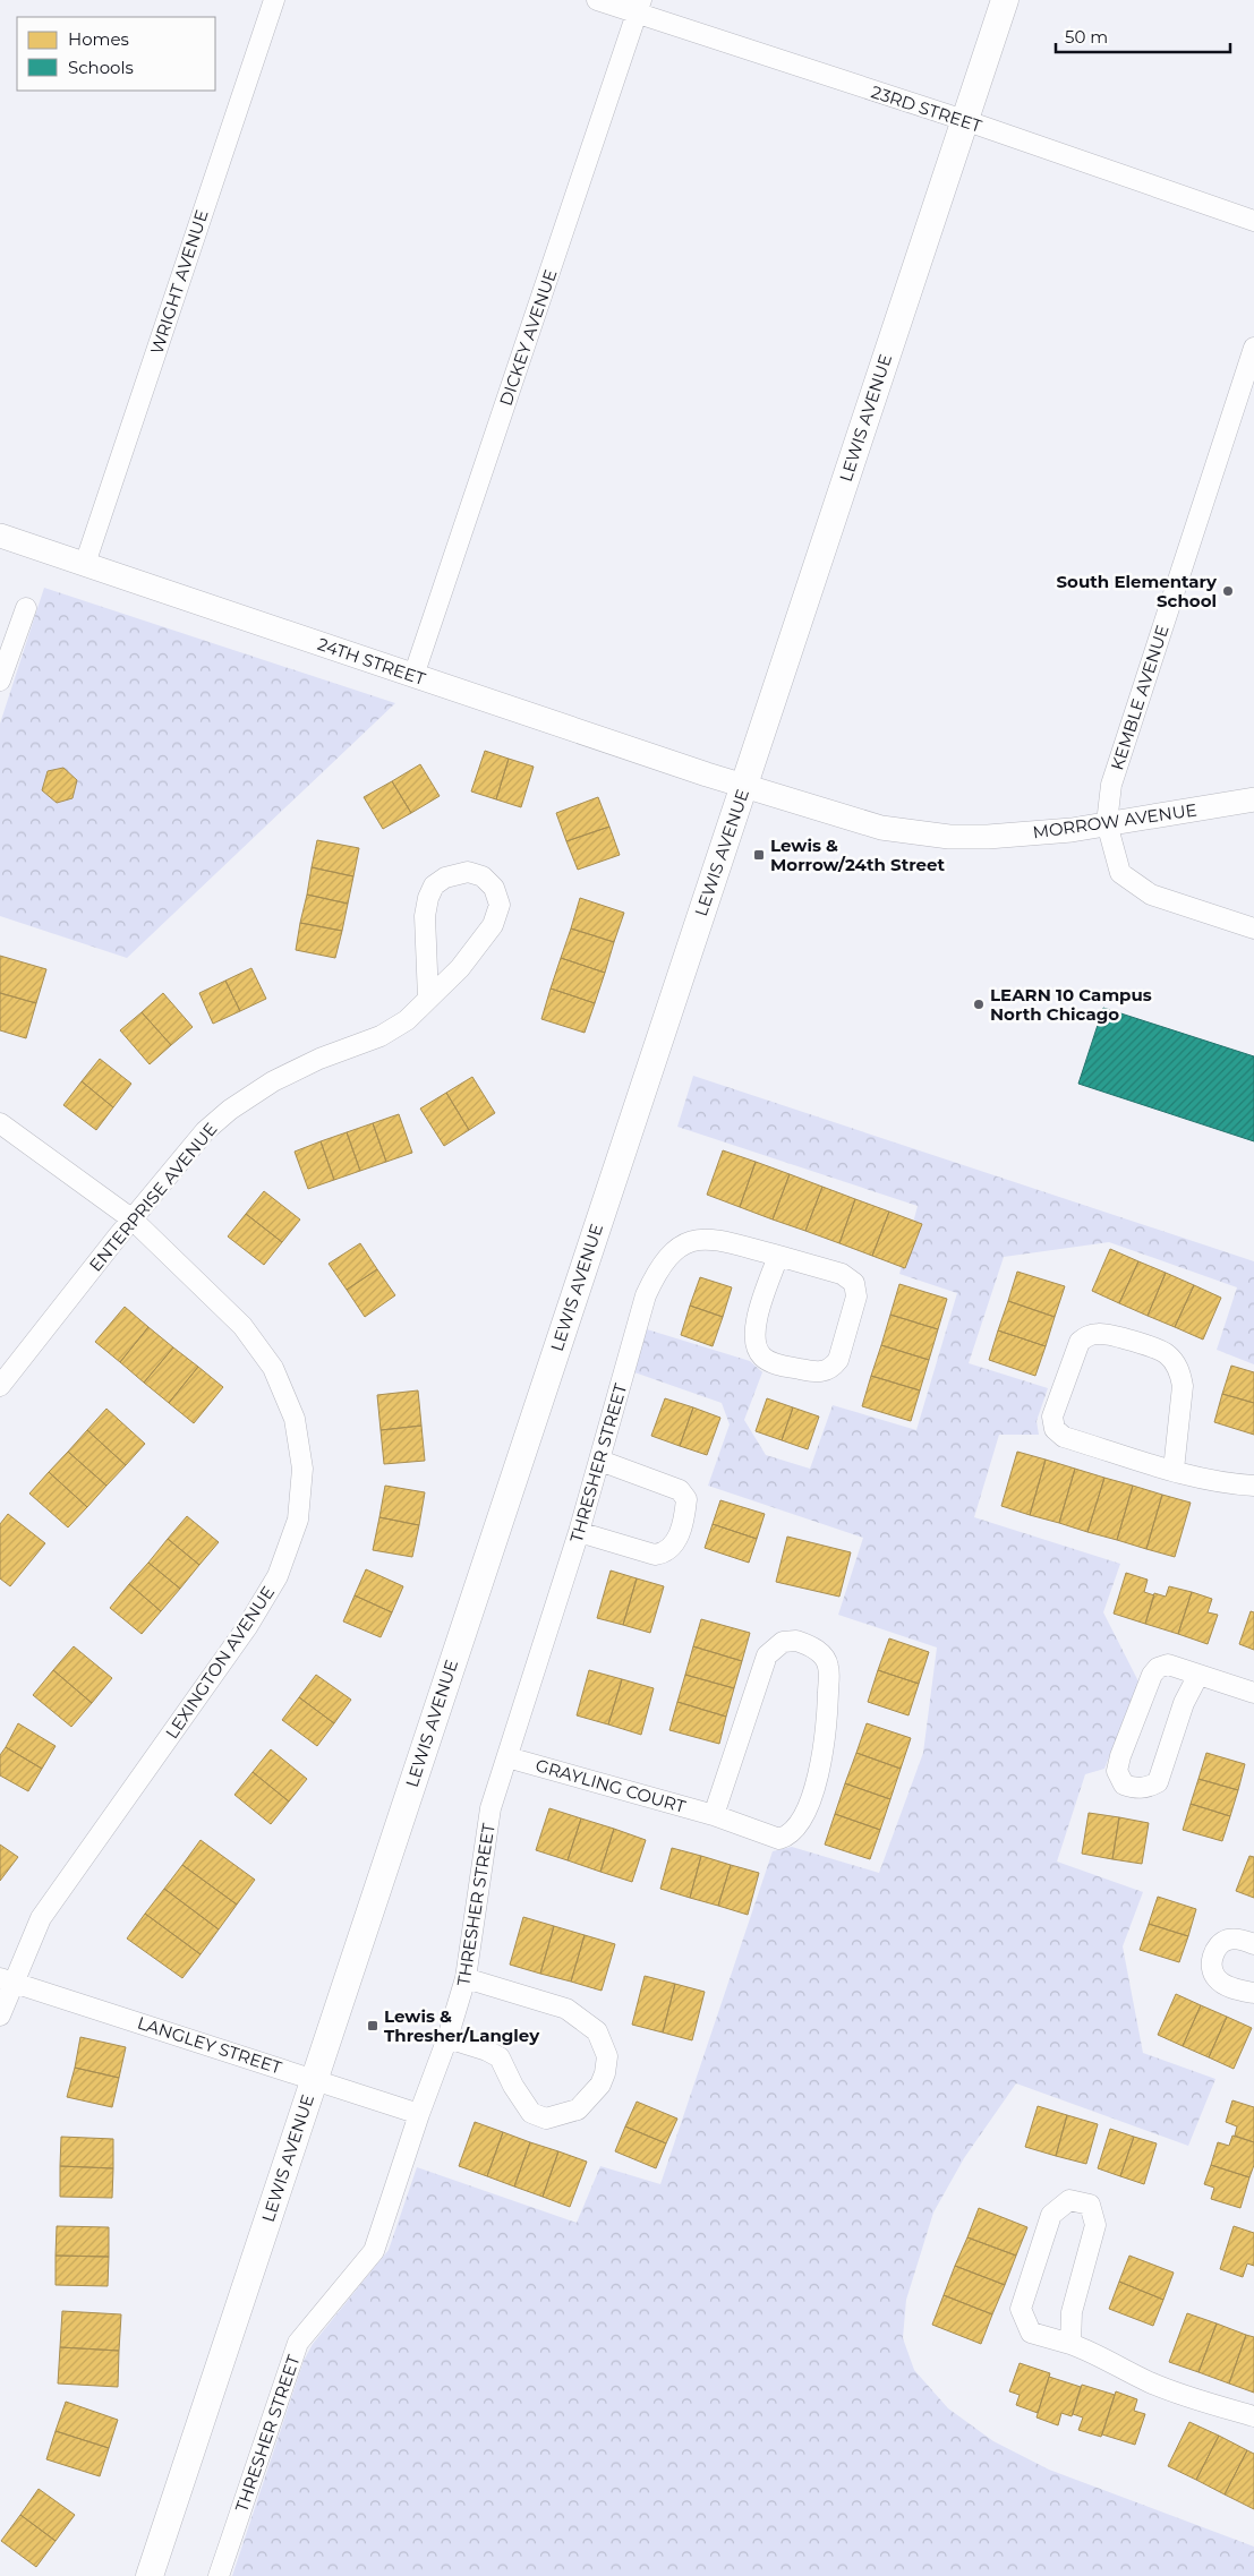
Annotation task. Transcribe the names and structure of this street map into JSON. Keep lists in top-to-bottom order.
{
  "streets": {
    "main road": ["LEWIS AVENUE"],
    "street": [
      "23RD STREET",
      "WRIGHT AVENUE",
      "DICKEY AVENUE",
      "24TH STREET",
      "KEMBLE AVENUE",
      "MORROW AVENUE",
      "ENTERPRISE AVENUE",
      "THRESHER STREET",
      "LEXINGTON AVENUE",
      "GRAYLING COURT",
      "LANGLEY STREET"
    ]
  },
  "crossings": [
    ["23RD STREET", "DICKEY AVENUE"],
    ["23RD STREET", "LEWIS AVENUE"],
    ["WRIGHT AVENUE", "24TH STREET"],
    ["DICKEY AVENUE", "24TH STREET"],
    ["LEWIS AVENUE", "24TH STREET"],
    ["LEWIS AVENUE", "MORROW AVENUE"],
    ["LEWIS AVENUE", "LANGLEY STREET"],
    ["24TH STREET", "MORROW AVENUE"],
    ["KEMBLE AVENUE", "MORROW AVENUE"],
    ["ENTERPRISE AVENUE", "LEXINGTON AVENUE"],
    ["THRESHER STREET", "GRAYLING COURT"],
    ["THRESHER STREET", "LANGLEY STREET"],
    ["LEXINGTON AVENUE", "LANGLEY STREET"]
  ],
  "places": {
    "other": ["South Elementary School", "LEARN 10 Campus North Chicago"],
    "transit": ["Lewis & Morrow/24th Street", "Lewis & Thresher/Langley"]
  },
  "legend": ["Homes", "Schools"],
  "scale_bar": "50 m"
}
